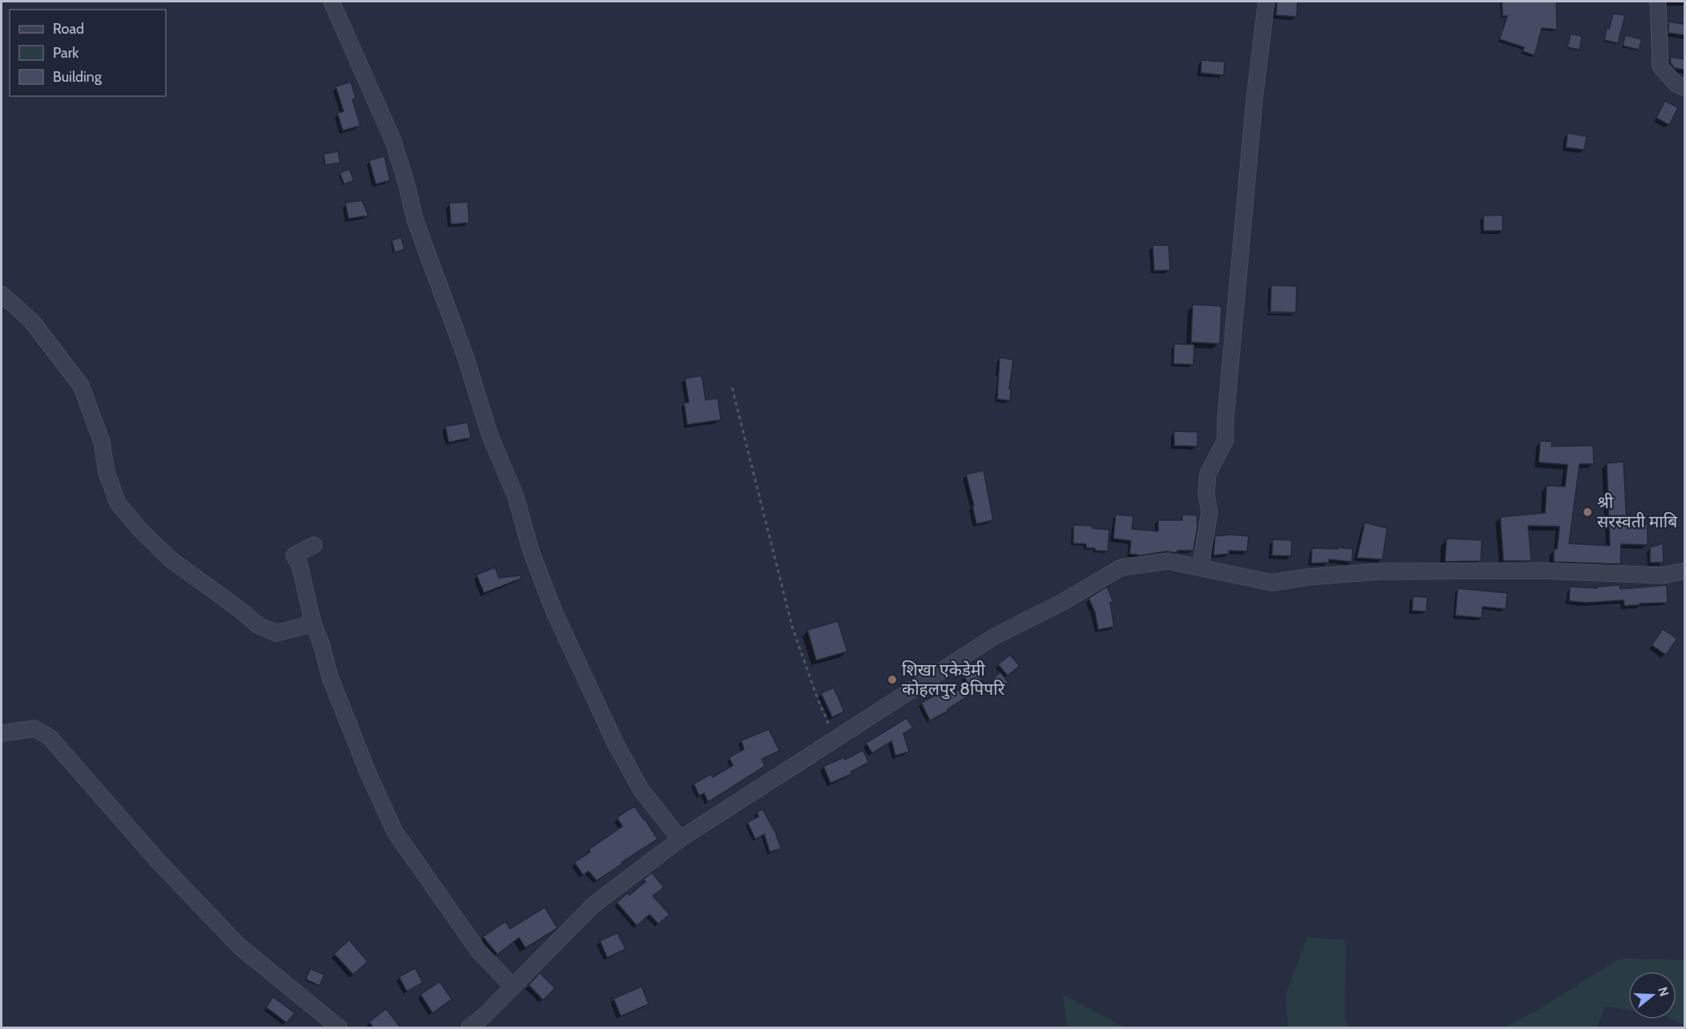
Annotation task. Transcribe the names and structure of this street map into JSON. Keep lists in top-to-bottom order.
{
  "places": ["श्री सरस्वती माबि", "शिखा एकेडेमी कोहलपुर 8पिपरि"],
  "legend": ["Road", "Park", "Building"],
  "north": "right"
}
